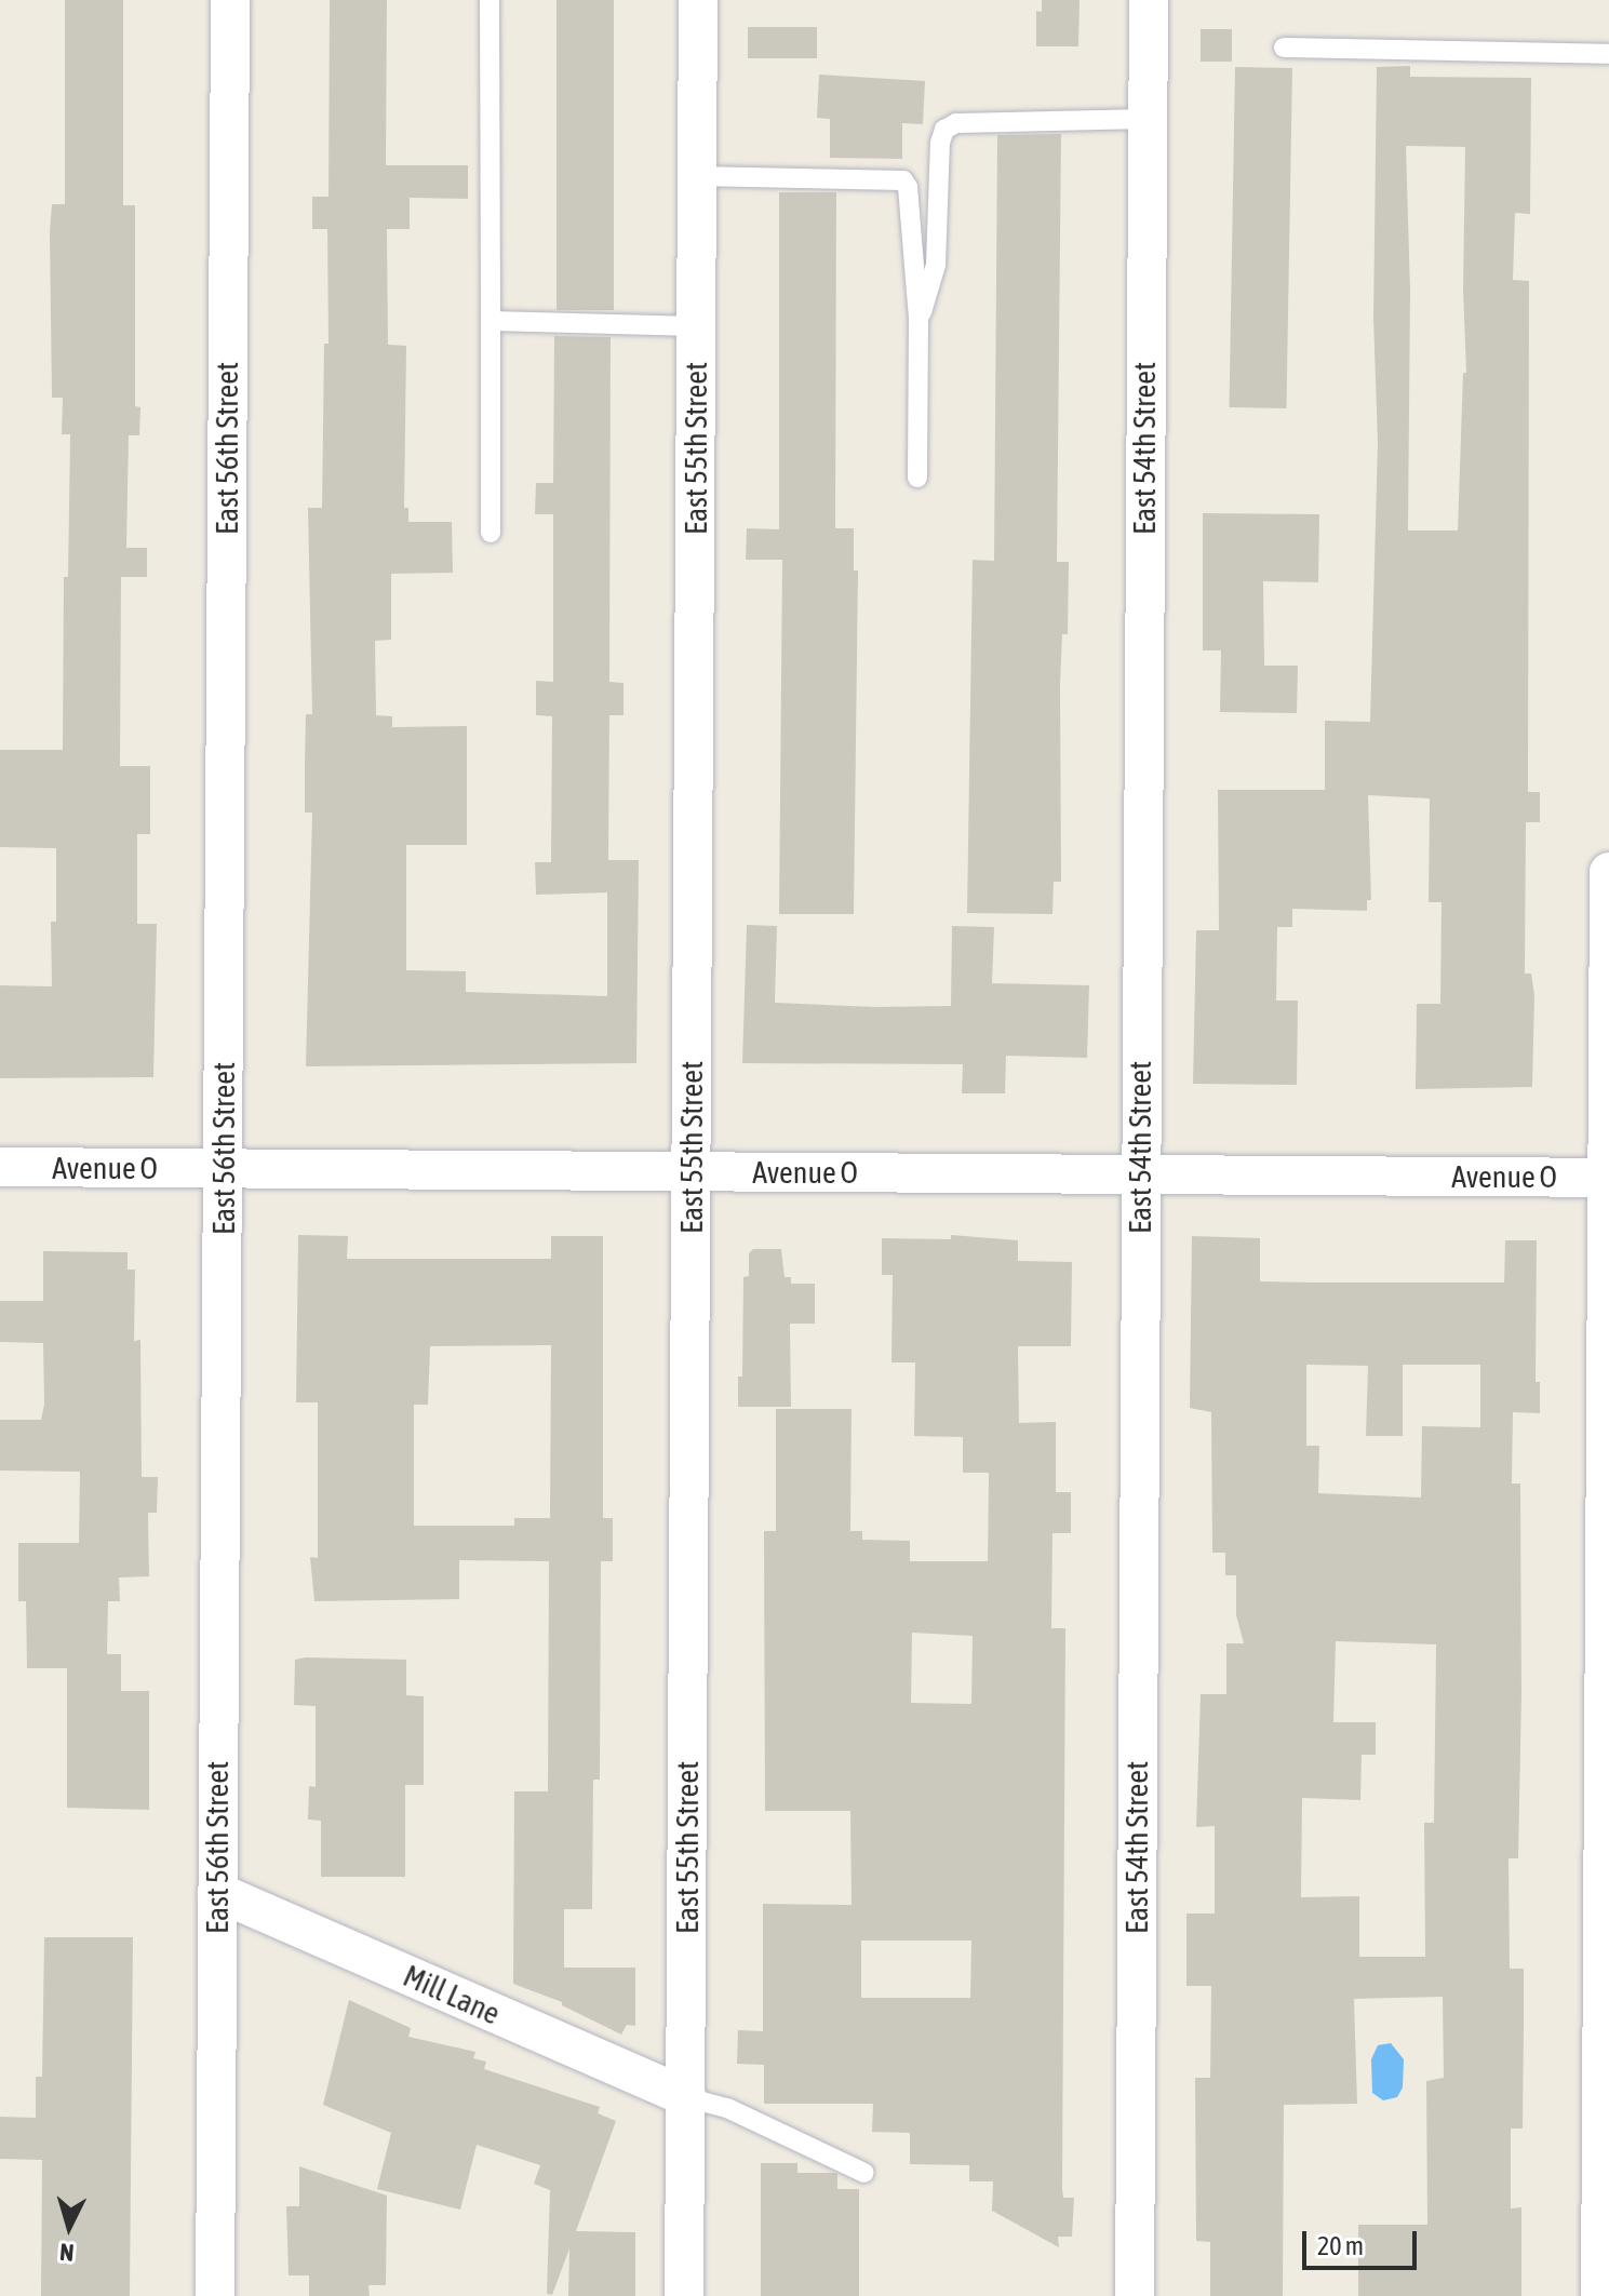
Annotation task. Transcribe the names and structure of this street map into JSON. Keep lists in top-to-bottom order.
{
  "streets": {
    "street": [
      "East 56th Street",
      "East 55th Street",
      "East 54th Street",
      "Avenue O",
      "Mill Lane"
    ]
  },
  "crossings": [
    ["East 56th Street", "Avenue O"],
    ["East 56th Street", "Mill Lane"],
    ["East 55th Street", "Avenue O"],
    ["East 55th Street", "Mill Lane"],
    ["East 54th Street", "Avenue O"]
  ],
  "scale_bar": "20 m",
  "north": "bottom"
}
